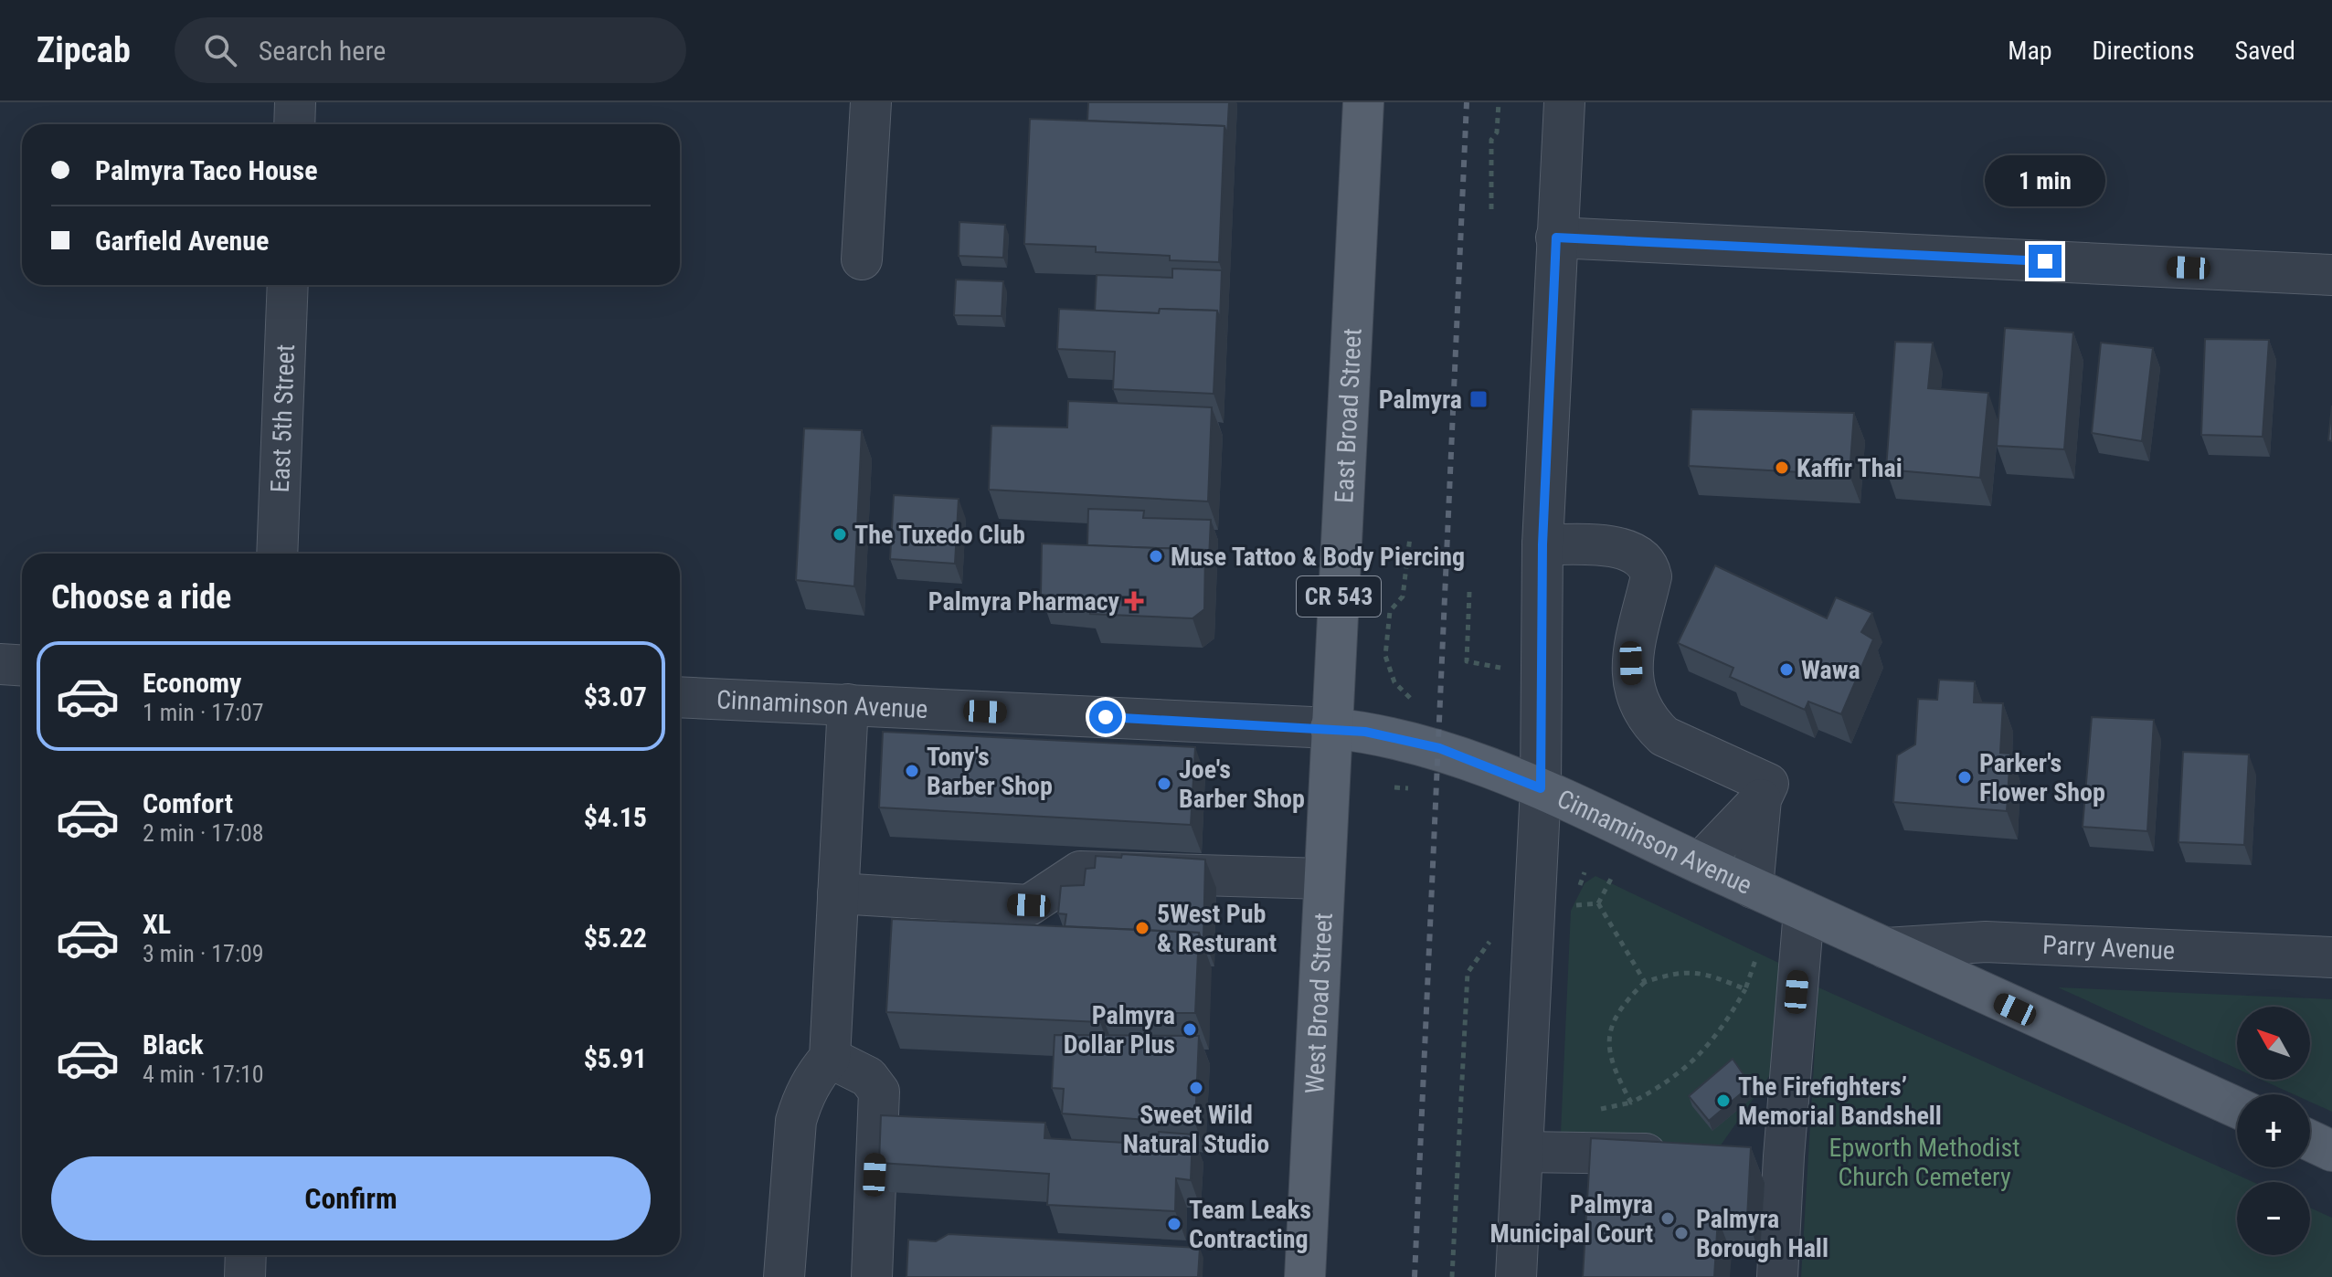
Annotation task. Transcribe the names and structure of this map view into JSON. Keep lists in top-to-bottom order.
{
  "streets": {
    "main road": [
      "East Broad Street",
      "CR 543",
      "Cinnaminson Avenue",
      "West Broad Street"
    ],
    "street": ["East 5th Street", "Parry Avenue"]
  },
  "crossings": [
    ["East Broad Street", "Cinnaminson Avenue"],
    ["East Broad Street", "West Broad Street"],
    ["Cinnaminson Avenue", "Parry Avenue"],
    ["Cinnaminson Avenue", "West Broad Street"]
  ],
  "parks": ["Epworth Methodist Church Cemetery"],
  "places": {
    "transit": ["Palmyra"],
    "other": [
      "Kaffir Thai",
      "The Tuxedo Club",
      "Muse Tattoo & Body Piercing",
      "Wawa",
      "Tony's Barber Shop",
      "Parker's Flower Shop",
      "Joe's Barber Shop",
      "5West Pub & Resturant",
      "Palmyra Dollar Plus",
      "Sweet Wild Natural Studio",
      "The Firefighters’ Memorial Bandshell",
      "Palmyra Municipal Court",
      "Team Leaks Contracting",
      "Palmyra Borough Hall"
    ],
    "health": ["Palmyra Pharmacy"]
  },
  "north": "top left",
  "page": {
    "header": "Zipcab",
    "search": "Search here",
    "nav": ["Map", "Directions", "Saved"],
    "banner": ["Palmyra Taco House", "Garfield Avenue"],
    "bubble": "1 min",
    "heading": "Choose a ride",
    "list": [
      {
        "name": "Economy",
        "note": "1 min · 17:07",
        "value": "$3.07"
      },
      {
        "name": "Comfort",
        "note": "2 min · 17:08",
        "value": "$4.15"
      },
      {
        "name": "XL",
        "note": "3 min · 17:09",
        "value": "$5.22"
      },
      {
        "name": "Black",
        "note": "4 min · 17:10",
        "value": "$5.91"
      }
    ],
    "map_buttons": ["+", "−"],
    "buttons": "Confirm"
  }
}
